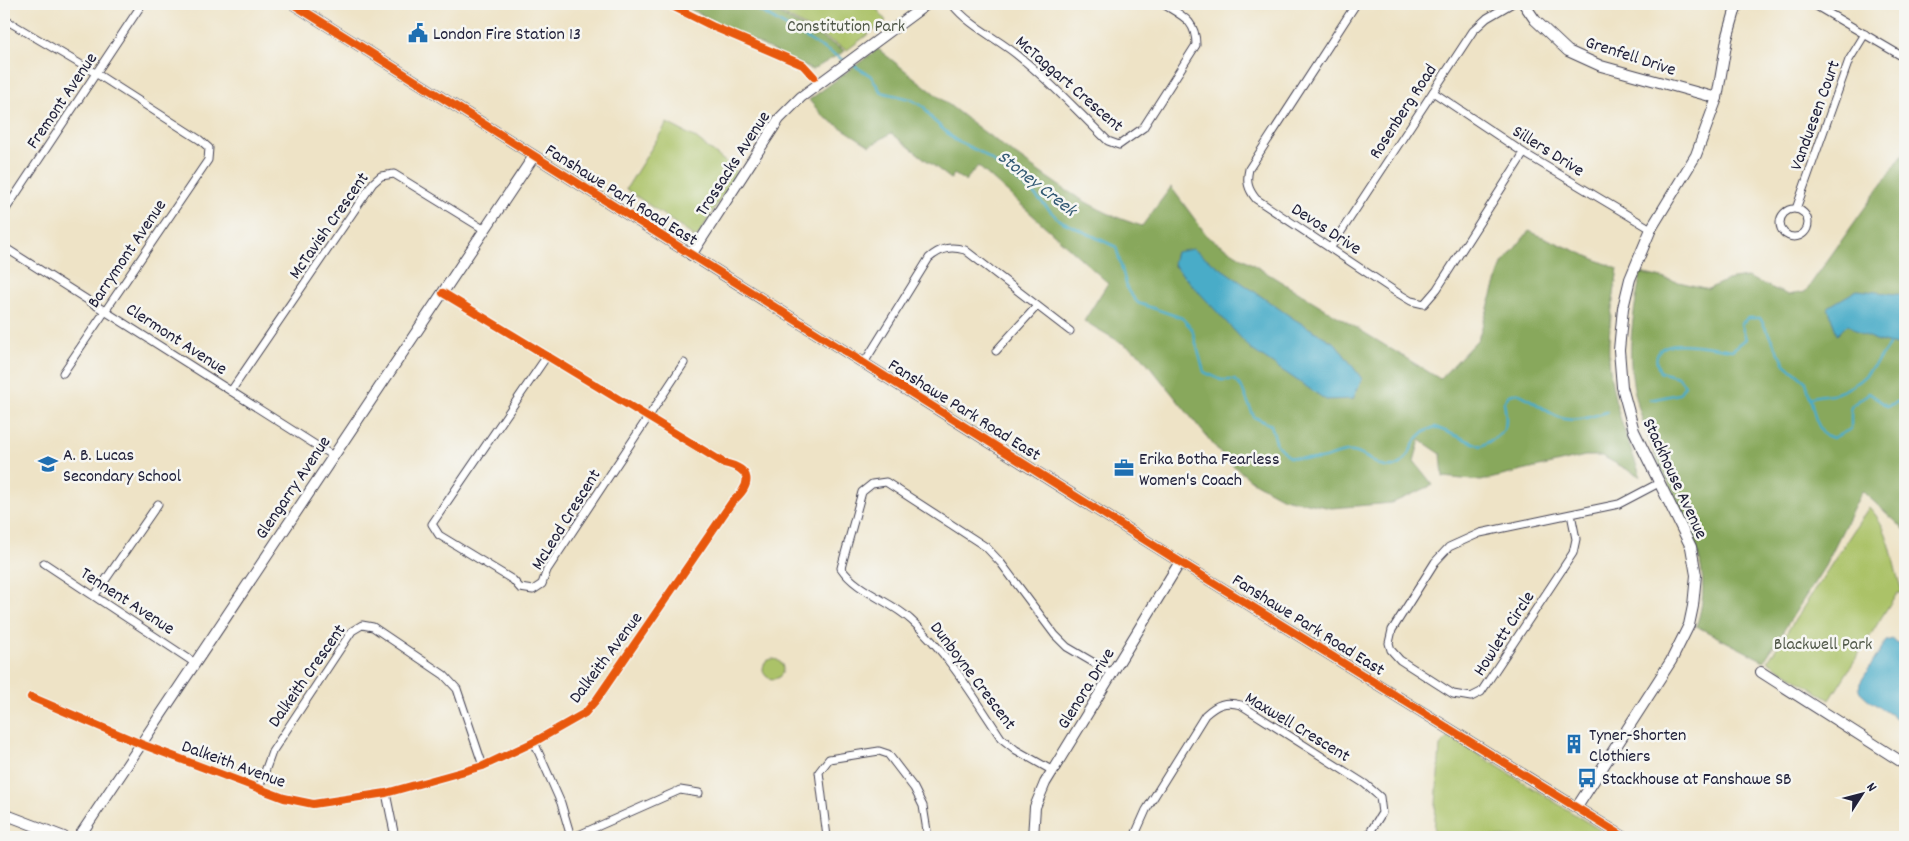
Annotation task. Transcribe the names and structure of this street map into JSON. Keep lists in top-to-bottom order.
{
  "streets": {
    "street": [
      "Grenfell Drive",
      "McTaggart Crescent",
      "Fremont Avenue",
      "Rosenberg Road",
      "Vanduesen Court",
      "Sillers Drive",
      "Trossacks Avenue",
      "Fanshawe Park Road East",
      "McTavish Crescent",
      "Devos Drive",
      "Barrymont Avenue",
      "Clermont Avenue",
      "Stackhouse Avenue",
      "Glengarry Avenue",
      "McLeod Crescent",
      "Tennent Avenue",
      "Howlett Circle",
      "Dalkeith Avenue",
      "Dalkeith Crescent",
      "Dunboyne Crescent",
      "Glenora Drive",
      "Maxwell Crescent"
    ]
  },
  "crossings": [
    ["Grenfell Drive", "Stackhouse Avenue"],
    ["Fremont Avenue", "Barrymont Avenue"],
    ["Rosenberg Road", "Sillers Drive"],
    ["Rosenberg Road", "Devos Drive"],
    ["Sillers Drive", "Devos Drive"],
    ["Sillers Drive", "Stackhouse Avenue"],
    ["Trossacks Avenue", "Fanshawe Park Road East"],
    ["Fanshawe Park Road East", "Stackhouse Avenue"],
    ["Fanshawe Park Road East", "Glengarry Avenue"],
    ["Fanshawe Park Road East", "Glenora Drive"],
    ["McTavish Crescent", "Clermont Avenue"],
    ["McTavish Crescent", "Glengarry Avenue"],
    ["Barrymont Avenue", "Clermont Avenue"],
    ["Clermont Avenue", "Glengarry Avenue"],
    ["Stackhouse Avenue", "Howlett Circle"],
    ["Glengarry Avenue", "Tennent Avenue"],
    ["Glengarry Avenue", "Dalkeith Avenue"],
    ["McLeod Crescent", "Dalkeith Avenue"],
    ["Dalkeith Avenue", "Dalkeith Crescent"],
    ["Dunboyne Crescent", "Glenora Drive"]
  ],
  "water": ["Stoney Creek"],
  "parks": ["Constitution Park", "Blackwell Park"],
  "places": {
    "public building": ["London Fire Station 13"],
    "school or university": ["A. B. Lucas Secondary School"],
    "office": ["Erika Botha Fearless Women's Coach"],
    "building": ["Tyner-Shorten Clothiers"],
    "bus stop": ["Stackhouse at Fanshawe SB"]
  },
  "north": "top right"
}
